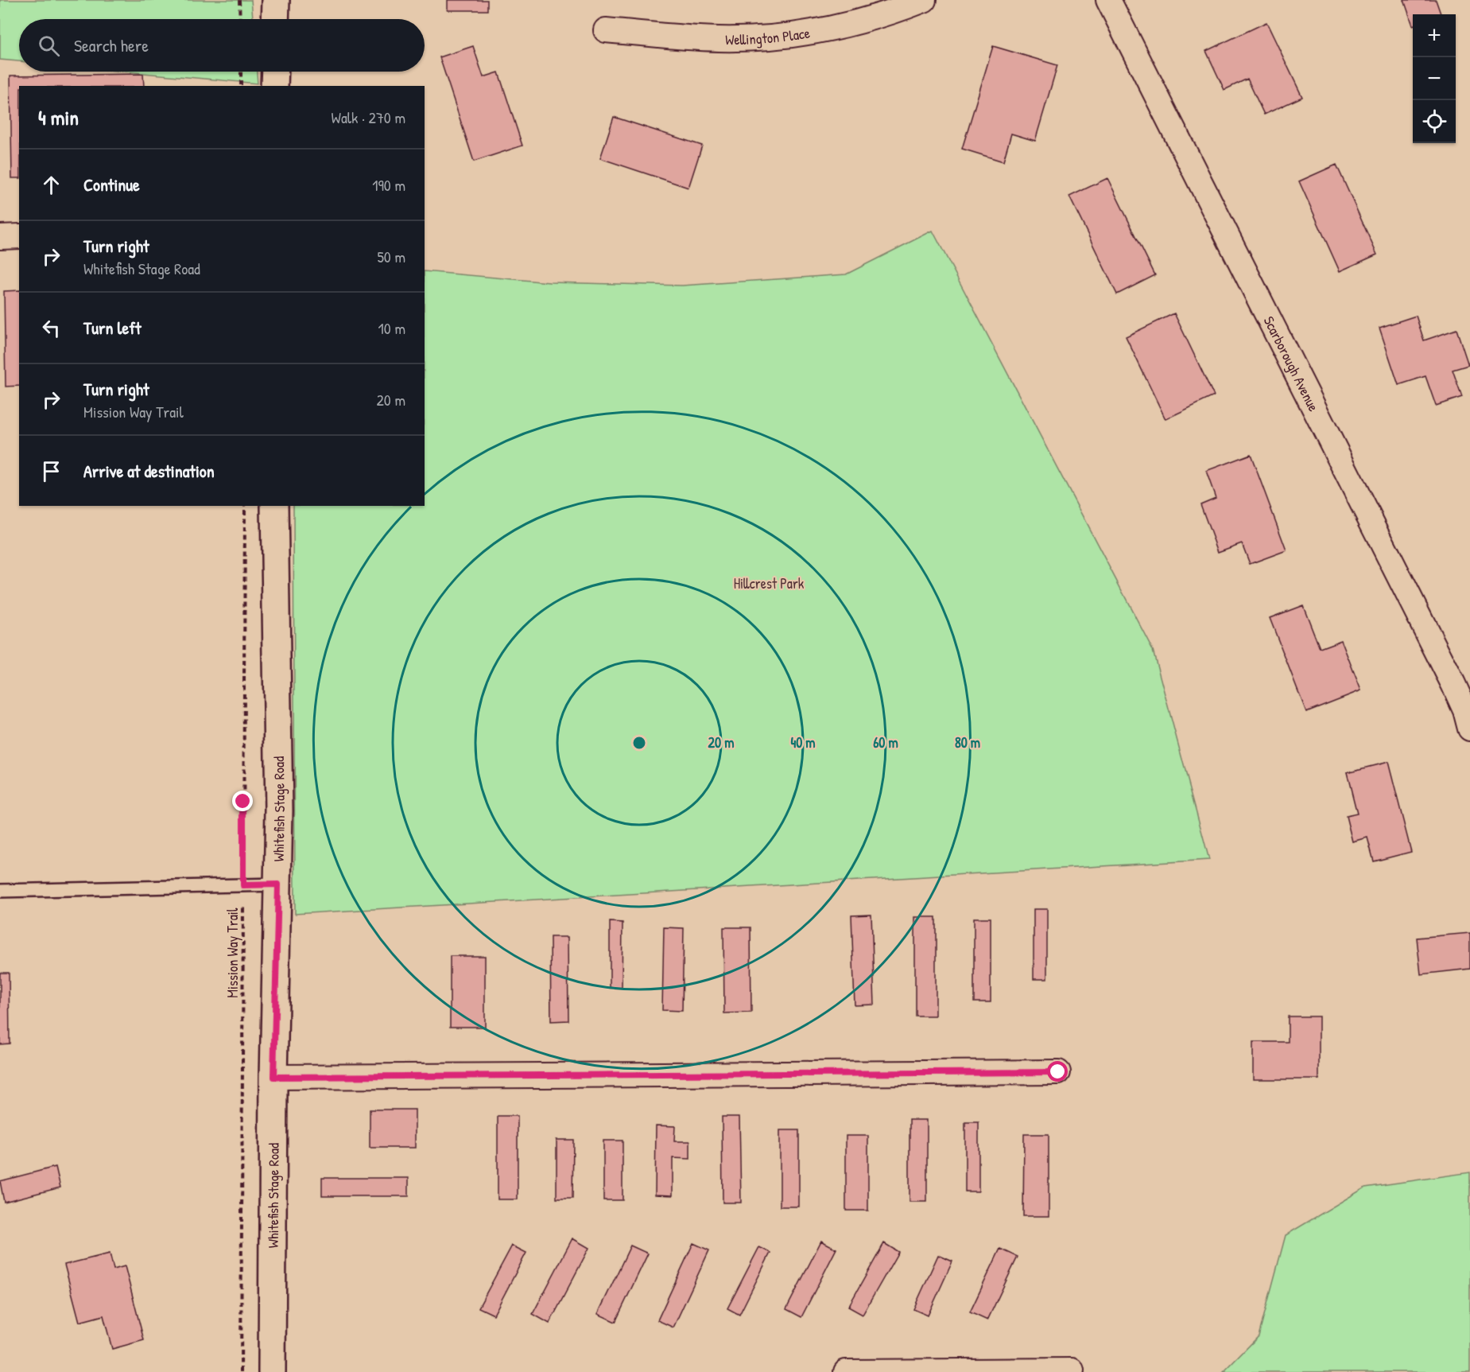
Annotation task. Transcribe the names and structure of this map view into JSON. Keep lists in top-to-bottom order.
{
  "streets": {
    "main road": ["Whitefish Stage Road"],
    "street": ["Wellington Place", "Scarborough Avenue"],
    "path": ["Mission Way Trail"]
  },
  "parks": ["Hillcrest Park"],
  "page": {
    "map_buttons": ["+", "−"],
    "search": "Search here",
    "heading": ["4 min", "Walk · 270 m"],
    "list": [
      ["Continue", "190 m"],
      ["Turn right", "Whitefish Stage Road", "50 m"],
      ["Turn left", "10 m"],
      ["Turn right", "Mission Way Trail", "20 m"],
      "Arrive at destination"
    ]
  },
  "rings": [
    "20 m",
    "40 m",
    "60 m",
    "80 m"
  ]
}
